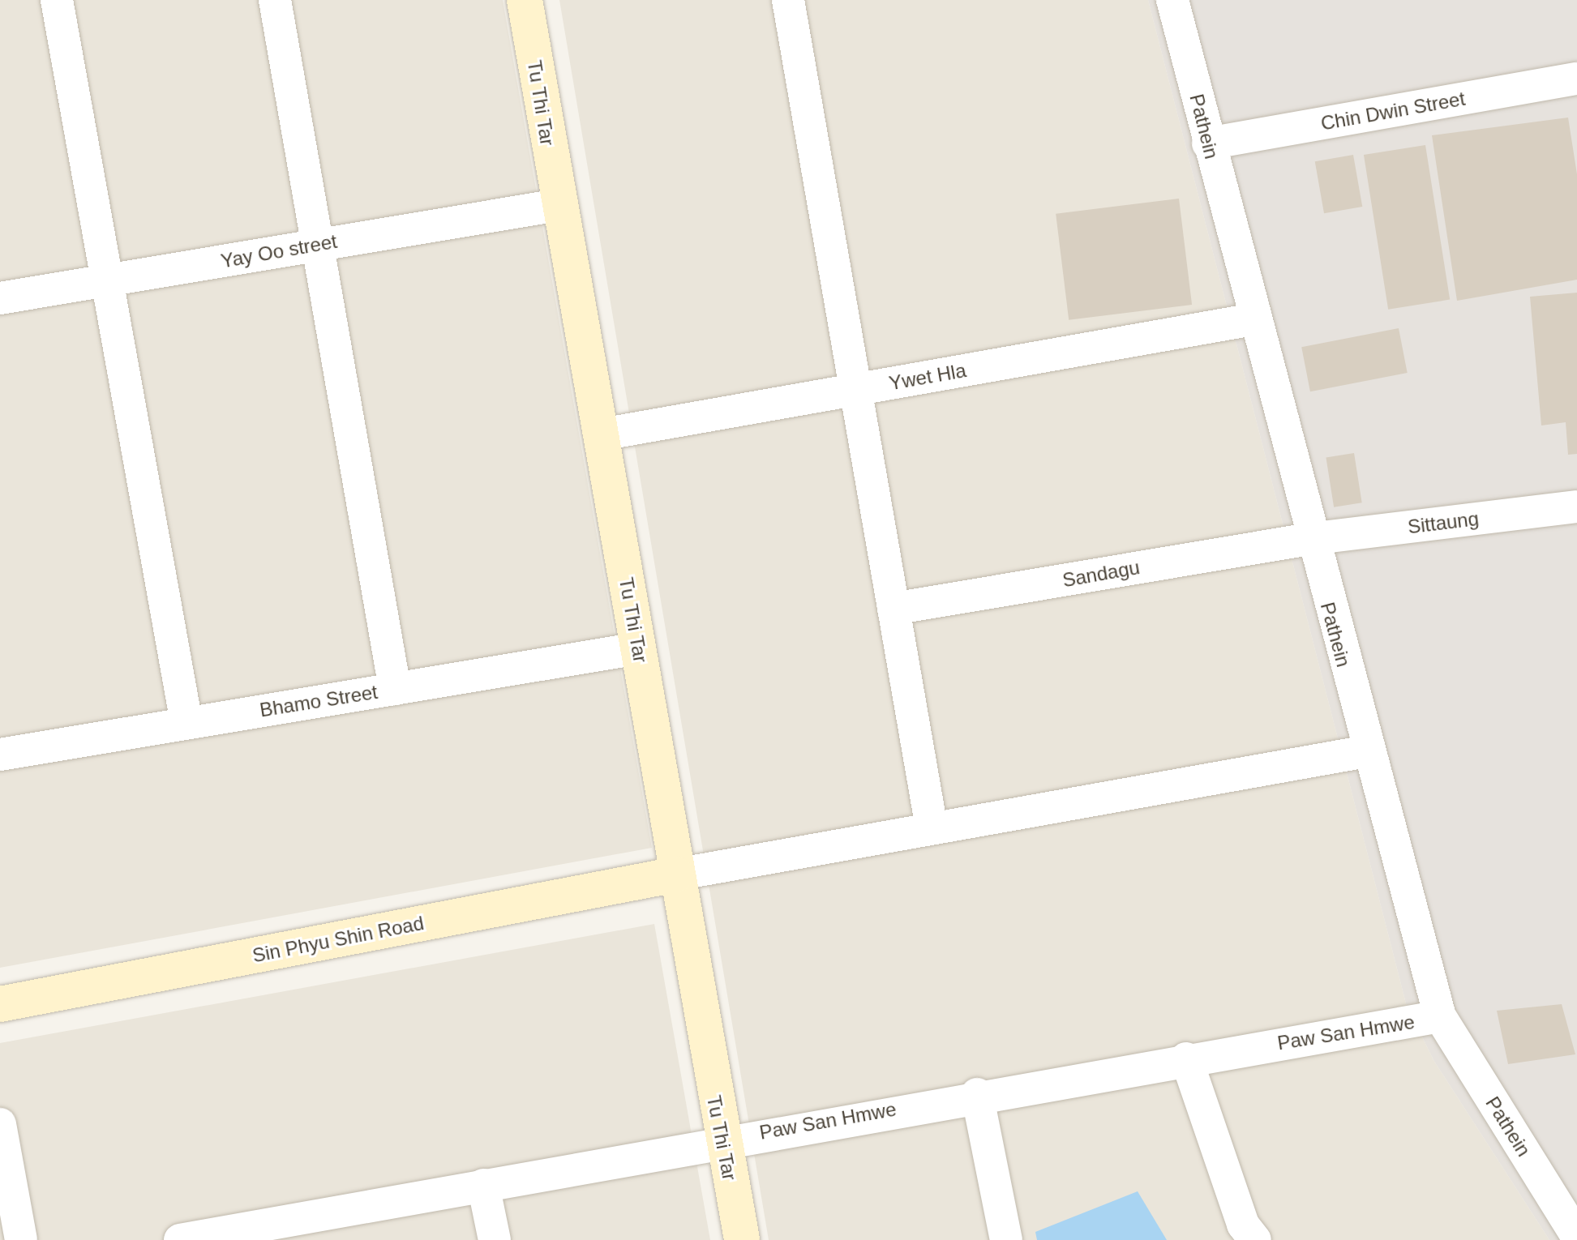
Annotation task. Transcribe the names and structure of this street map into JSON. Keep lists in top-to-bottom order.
{
  "streets": {
    "street": [
      "Tu Thi Tar",
      "Chin Dwin Street",
      "Pathein",
      "Yay Oo street",
      "Ywet Hla",
      "Sittaung",
      "Sandagu",
      "Bhamo Street",
      "Sin Phyu Shin Road",
      "Paw San Hmwe"
    ]
  },
  "crossings": [
    ["Tu Thi Tar", "Yay Oo street"],
    ["Tu Thi Tar", "Ywet Hla"],
    ["Tu Thi Tar", "Bhamo Street"],
    ["Tu Thi Tar", "Sin Phyu Shin Road"],
    ["Tu Thi Tar", "Paw San Hmwe"],
    ["Chin Dwin Street", "Pathein"],
    ["Pathein", "Ywet Hla"],
    ["Pathein", "Sittaung"],
    ["Pathein", "Sandagu"],
    ["Pathein", "Paw San Hmwe"],
    ["Sittaung", "Sandagu"]
  ]
}
